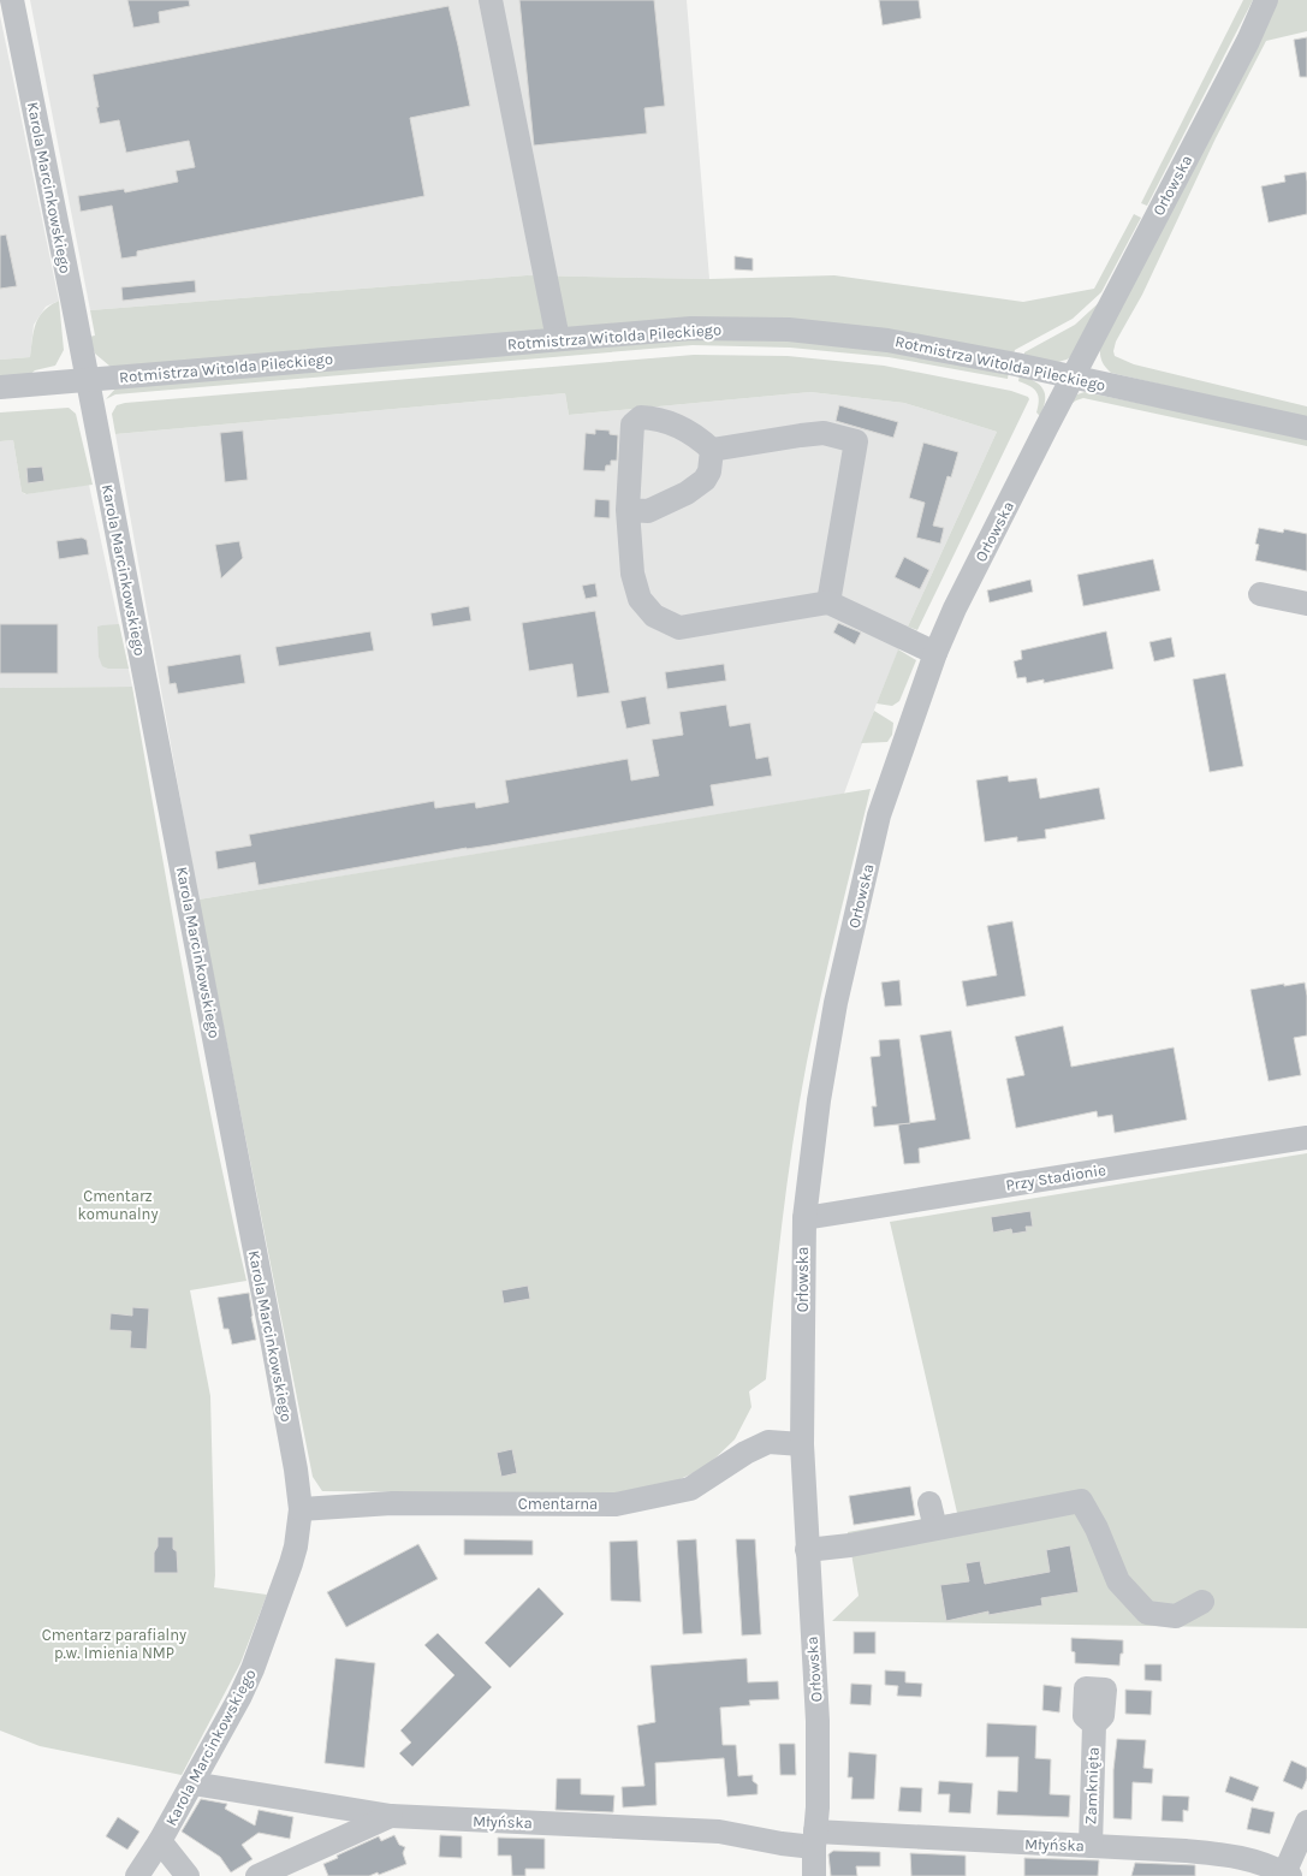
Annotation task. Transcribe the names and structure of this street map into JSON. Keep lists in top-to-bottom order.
{
  "streets": {
    "street": [
      "Orłowska",
      "Karola Marcinkowskiego",
      "Rotmistrza Witolda Pileckiego",
      "Przy Stadionie",
      "Cmentarna",
      "Zamknięta",
      "Młyńska"
    ]
  },
  "crossings": [
    ["Orłowska", "Rotmistrza Witolda Pileckiego"],
    ["Orłowska", "Przy Stadionie"],
    ["Orłowska", "Cmentarna"],
    ["Orłowska", "Młyńska"],
    ["Karola Marcinkowskiego", "Rotmistrza Witolda Pileckiego"],
    ["Karola Marcinkowskiego", "Cmentarna"],
    ["Karola Marcinkowskiego", "Młyńska"],
    ["Zamknięta", "Młyńska"]
  ],
  "parks": ["Cmentarz komunalny", "Cmentarz parafialny p.w. Imienia NMP"]
}
